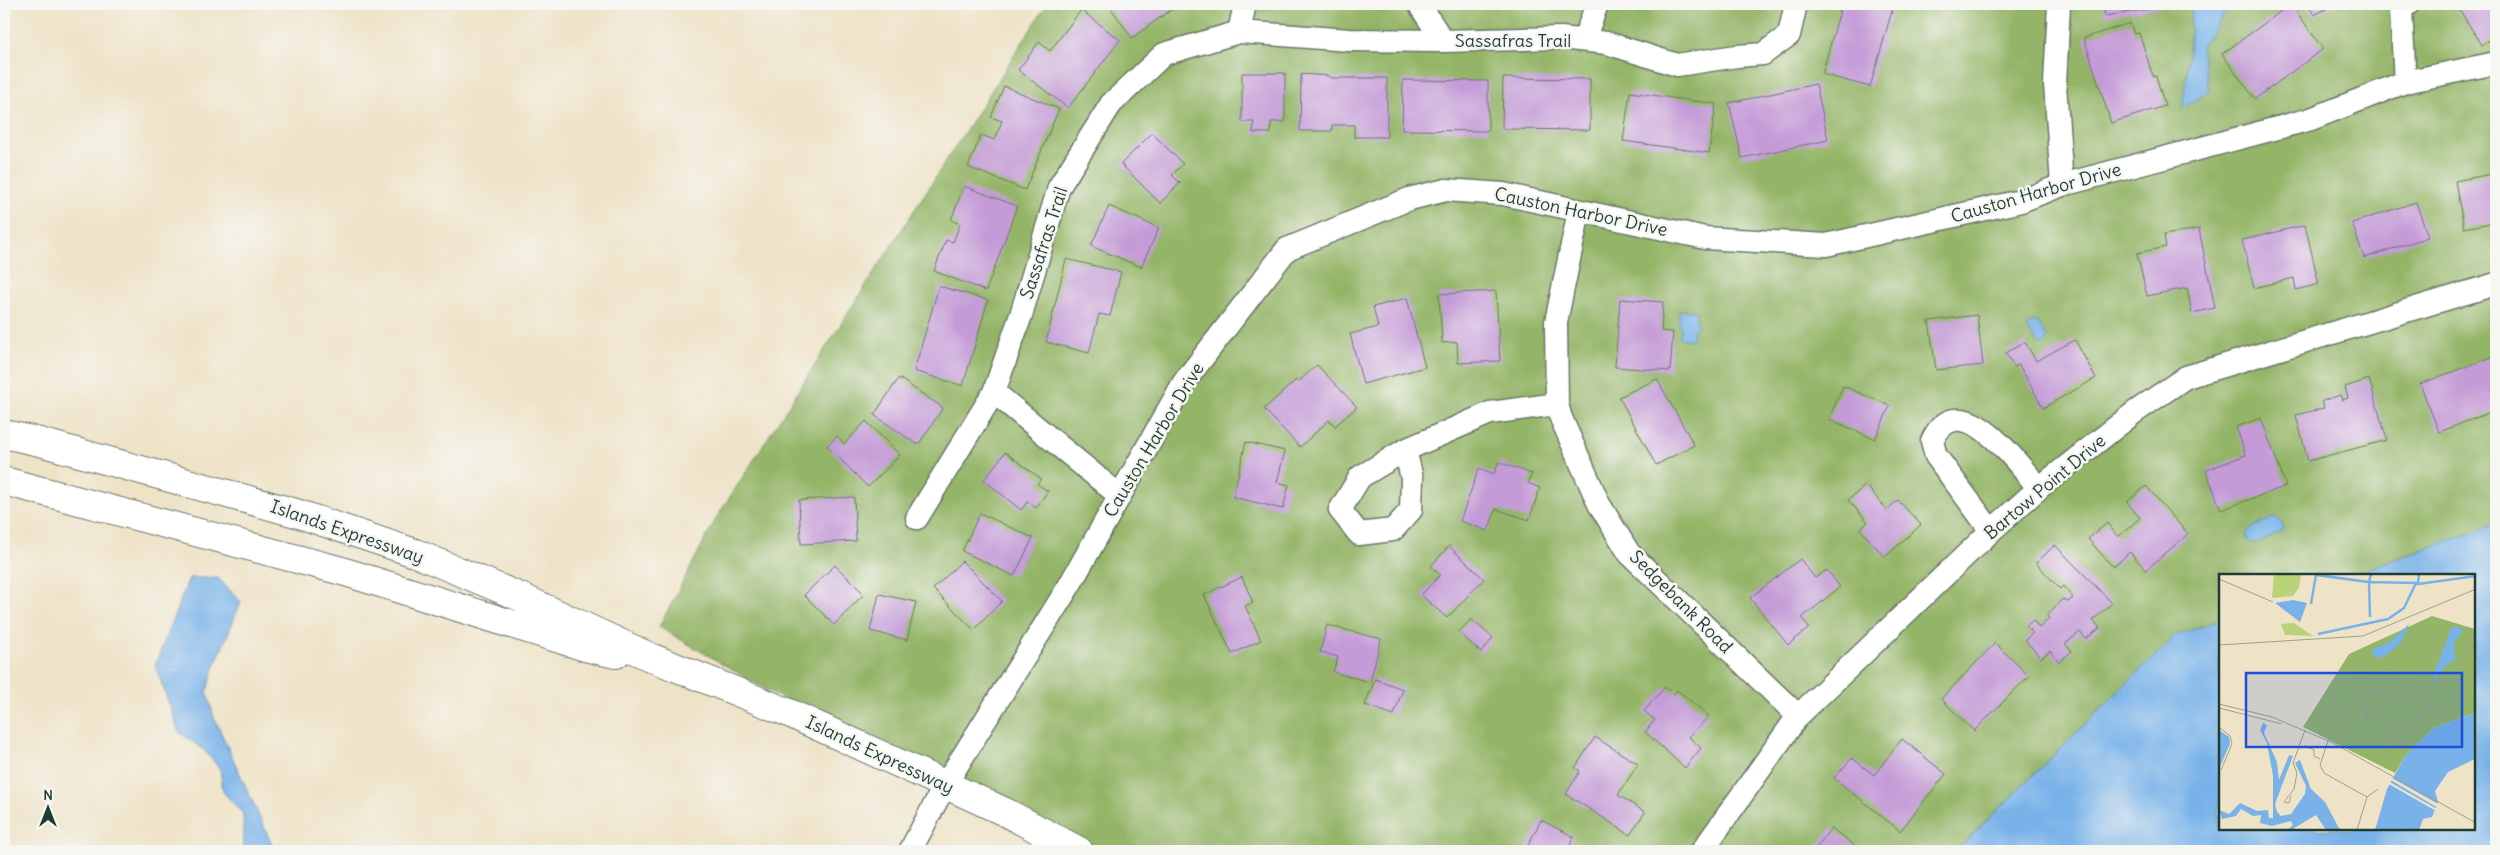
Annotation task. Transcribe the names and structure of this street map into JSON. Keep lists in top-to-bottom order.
{
  "streets": {
    "main road": ["Islands Expressway"],
    "street": [
      "Sassafras Trail",
      "Causton Harbor Drive",
      "Bartow Point Drive",
      "Sedgebank Road"
    ]
  },
  "crossings": [
    ["Causton Harbor Drive", "Islands Expressway"],
    ["Causton Harbor Drive", "Sedgebank Road"],
    ["Bartow Point Drive", "Sedgebank Road"]
  ],
  "north": "top"
}
